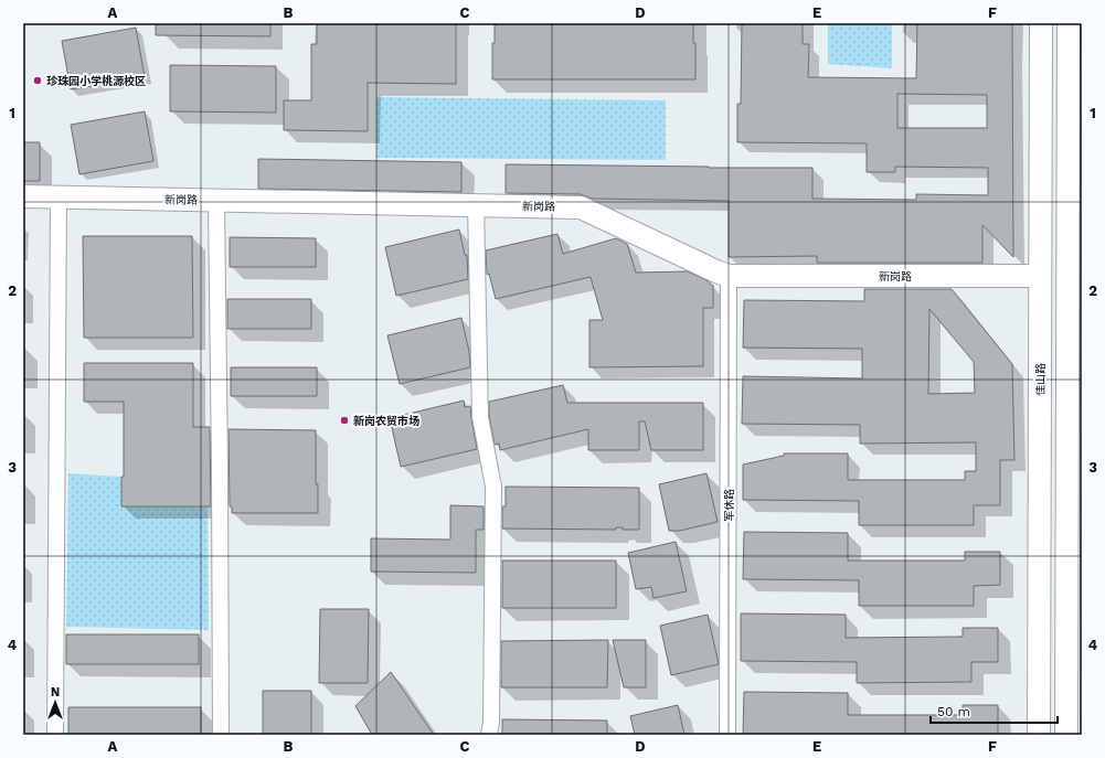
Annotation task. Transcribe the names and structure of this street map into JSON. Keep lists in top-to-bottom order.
{
  "streets": {
    "street": ["新岗路", "佳山路", "军休路"]
  },
  "crossings": [
    ["新岗路", "佳山路"],
    ["新岗路", "军休路"]
  ],
  "places": ["珍珠园小学桃源校区", "新岗农贸市场"],
  "scale_bar": "50 m",
  "north": "top",
  "grid": {
    "columns": [
      "A",
      "B",
      "C",
      "D",
      "E",
      "F"
    ],
    "rows": [
      "1",
      "2",
      "3",
      "4"
    ]
  }
}
